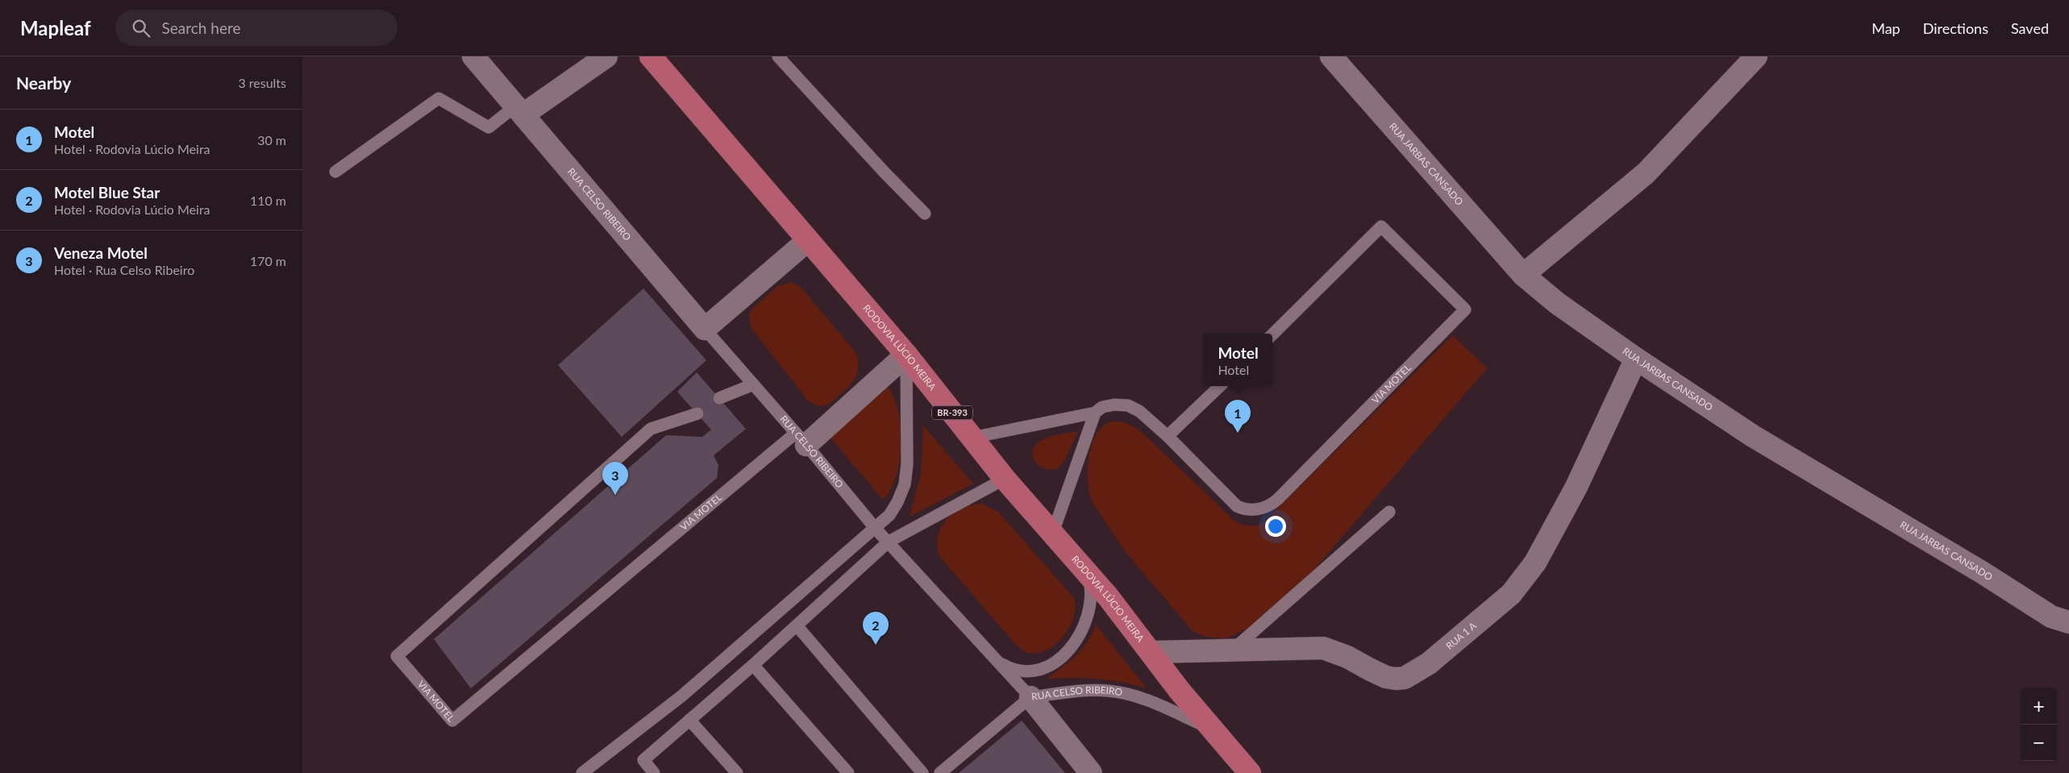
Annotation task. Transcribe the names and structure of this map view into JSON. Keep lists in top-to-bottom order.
{
  "streets": {
    "main road": ["RODOVIA LÚCIO MEIRA", "BR-393"],
    "street": ["RUA JARBAS CANSADO", "RUA CELSO RIBEIRO", "RUA 1 A"],
    "lane": ["VIA MOTEL"]
  },
  "crossings": [
    ["RUA JARBAS CANSADO", "RUA 1 A"],
    ["RUA CELSO RIBEIRO", "RODOVIA LÚCIO MEIRA"],
    ["RUA CELSO RIBEIRO", "VIA MOTEL"],
    ["RODOVIA LÚCIO MEIRA", "RUA 1 A"]
  ],
  "page": {
    "header": "Mapleaf",
    "search": "Search here",
    "nav": ["Map", "Directions", "Saved"],
    "heading": ["Nearby", "3 results"],
    "list": [
      {
        "mark": "1",
        "name": "Motel",
        "note": "Hotel · Rodovia Lúcio Meira",
        "value": "30 m"
      },
      {
        "mark": "2",
        "name": "Motel Blue Star",
        "note": "Hotel · Rodovia Lúcio Meira",
        "value": "110 m"
      },
      {
        "mark": "3",
        "name": "Veneza Motel",
        "note": "Hotel · Rua Celso Ribeiro",
        "value": "170 m"
      }
    ],
    "popup": ["Motel", "Hotel"],
    "pins": ["1", "3", "2"],
    "map_buttons": ["+", "−"]
  }
}
